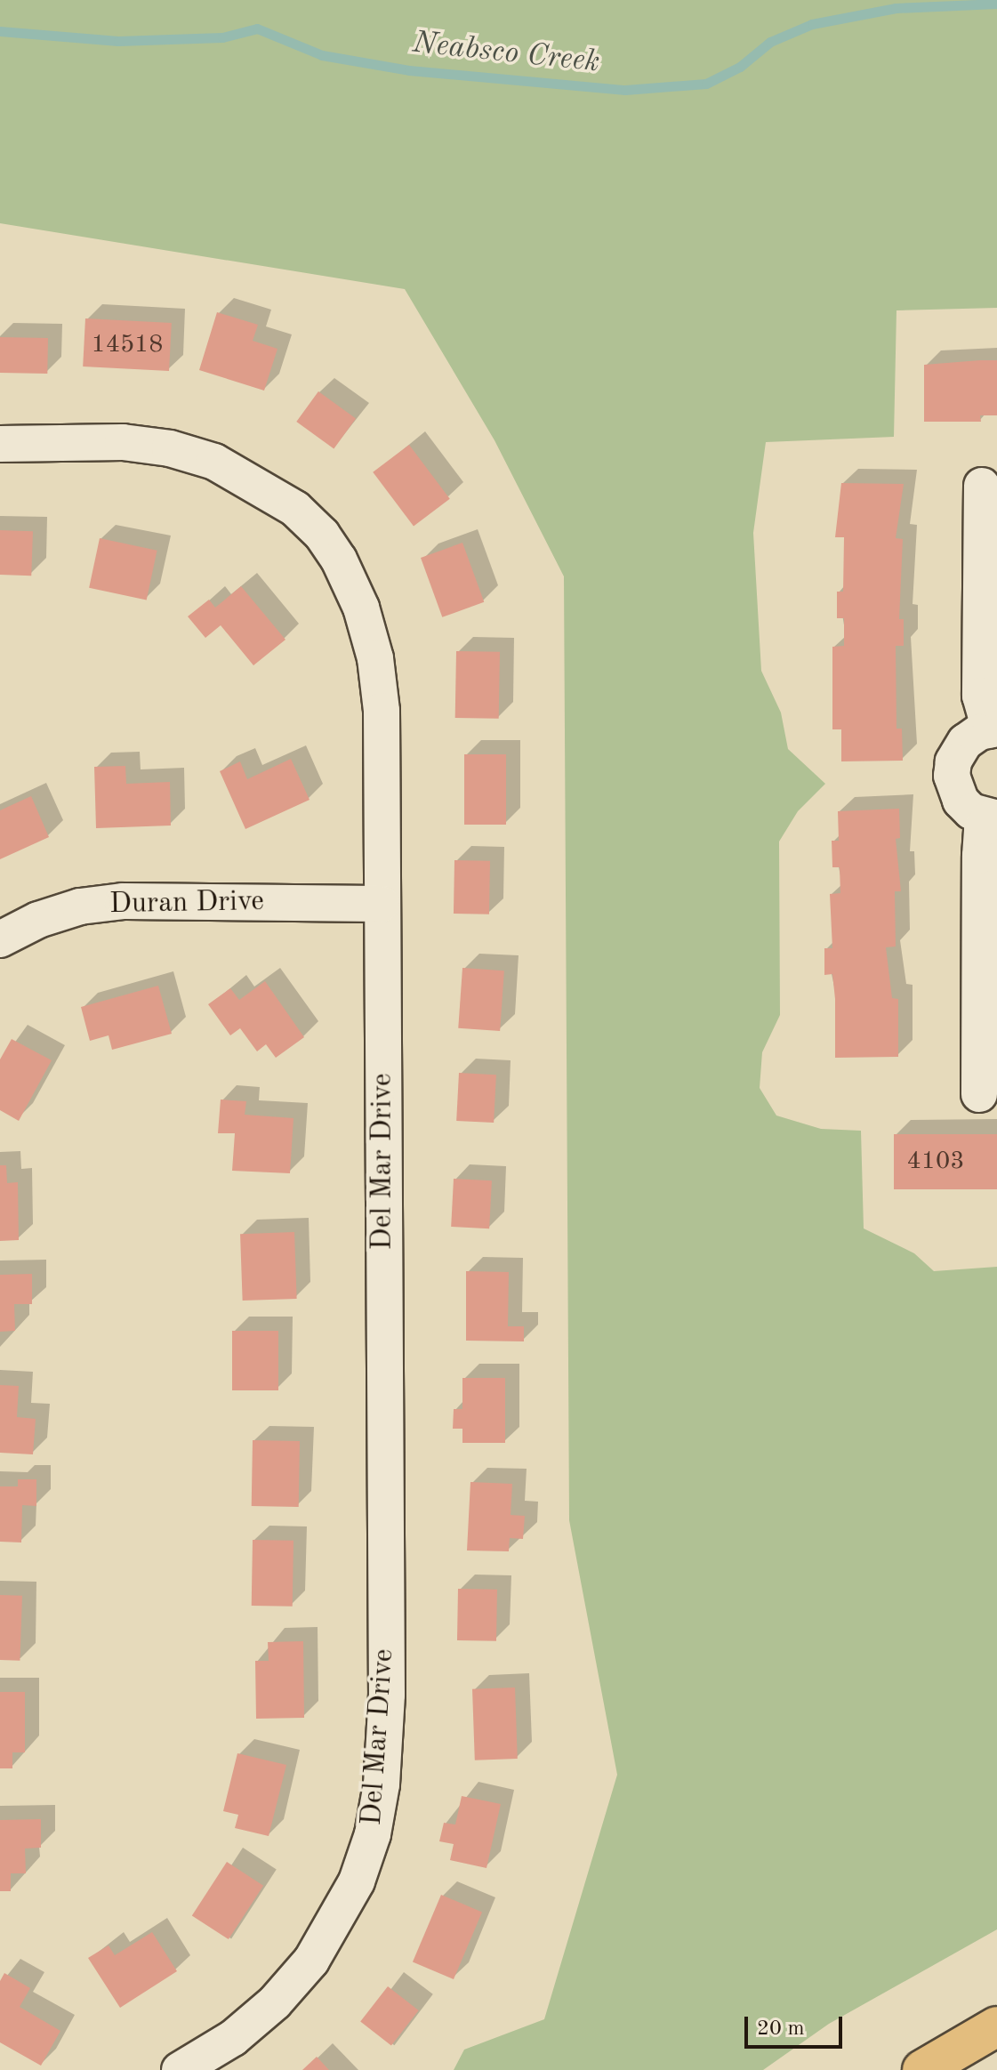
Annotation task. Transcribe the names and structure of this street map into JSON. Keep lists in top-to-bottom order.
{
  "streets": {
    "street": ["Duran Drive", "Del Mar Drive"]
  },
  "crossings": [
    ["Duran Drive", "Del Mar Drive"]
  ],
  "water": ["Neabsco Creek"],
  "house_numbers": ["14518", "4103"],
  "scale_bar": "20 m"
}
